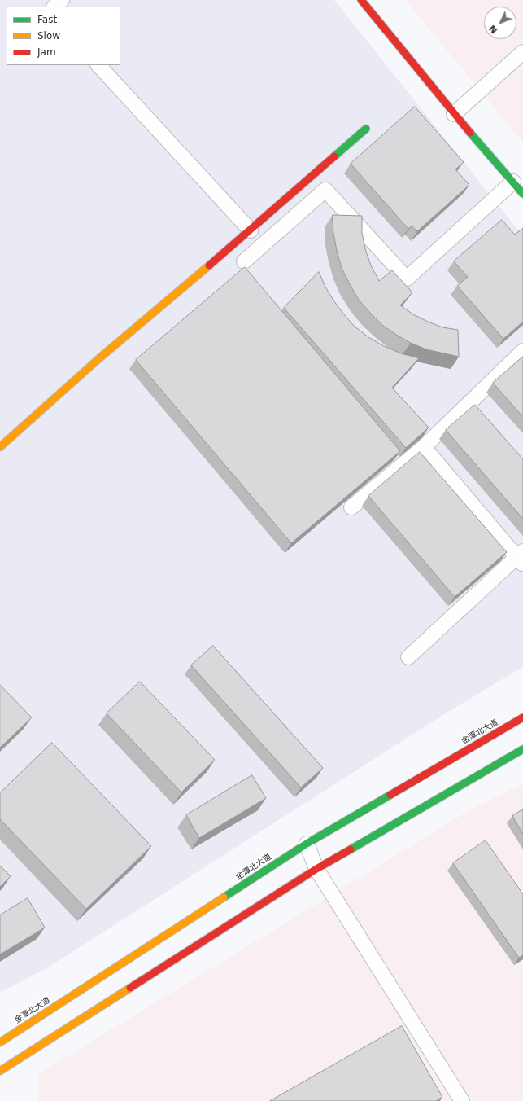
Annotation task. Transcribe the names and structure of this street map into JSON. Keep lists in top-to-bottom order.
{
  "streets": {
    "main road": ["金潭北大道"]
  },
  "legend": ["Fast", "Slow", "Jam"],
  "north": "bottom left"
}
